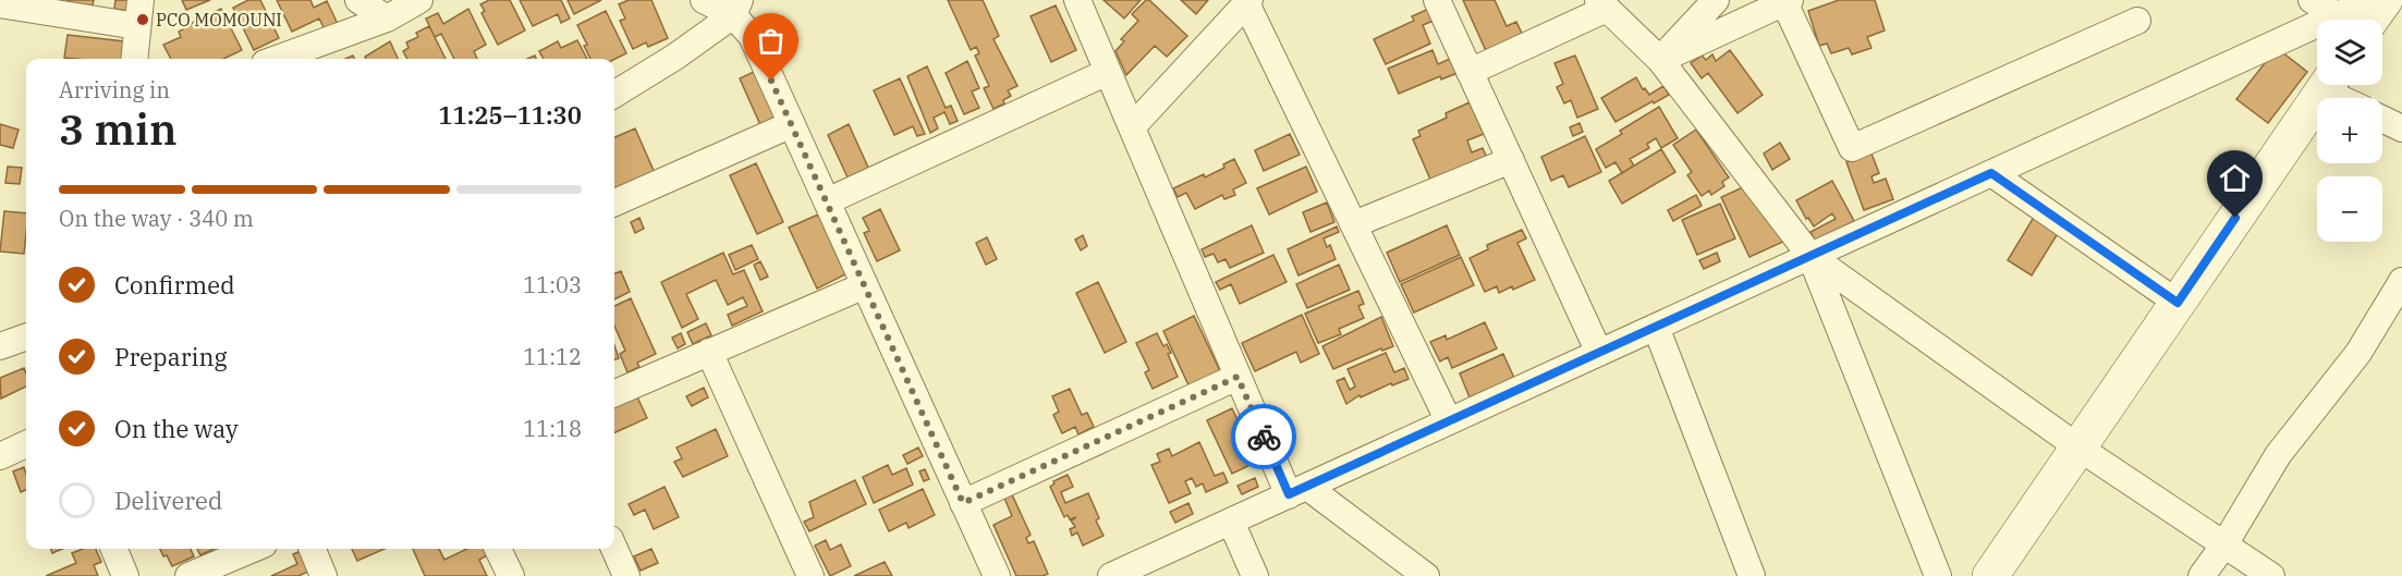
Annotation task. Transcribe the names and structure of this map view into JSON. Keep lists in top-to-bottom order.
{
  "places": ["PCO MOMOUNI"],
  "page": {
    "map_buttons": ["+", "−"],
    "heading": ["3 min", "Arriving in", "11:25–11:30"],
    "bar": "On the way · 340 m",
    "list": [
      ["Confirmed", "11:03"],
      ["Preparing", "11:12"],
      ["On the way", "11:18"],
      "Delivered"
    ]
  }
}
